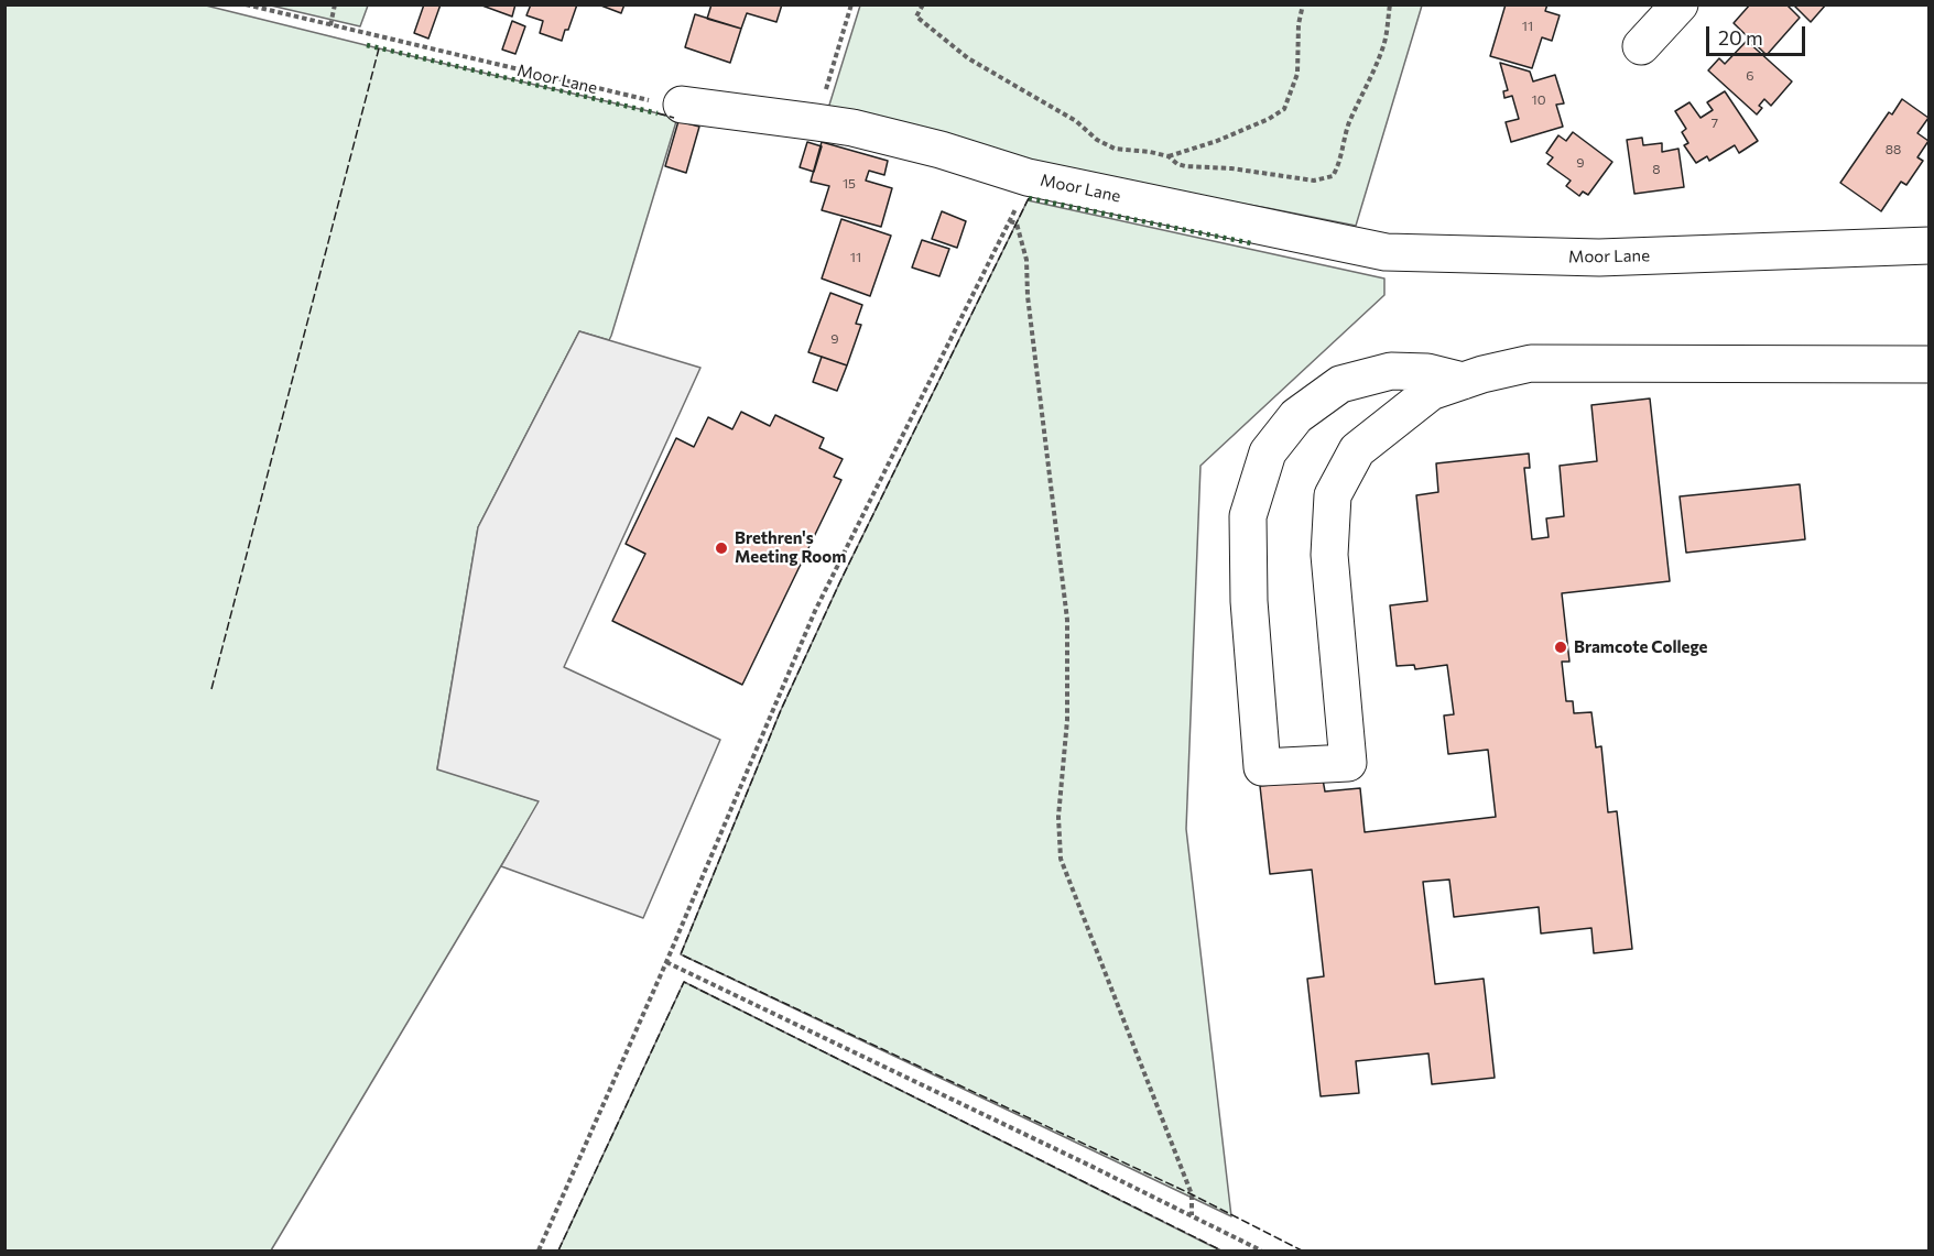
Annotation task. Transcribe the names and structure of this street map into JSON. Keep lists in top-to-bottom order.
{
  "streets": {
    "street": ["Moor Lane"]
  },
  "places": ["Brethren's Meeting Room", "Bramcote College"],
  "house_numbers": [
    "11",
    "6",
    "10",
    "7",
    "88",
    "9",
    "8",
    "15",
    "11",
    "9"
  ],
  "scale_bar": "20 m"
}
